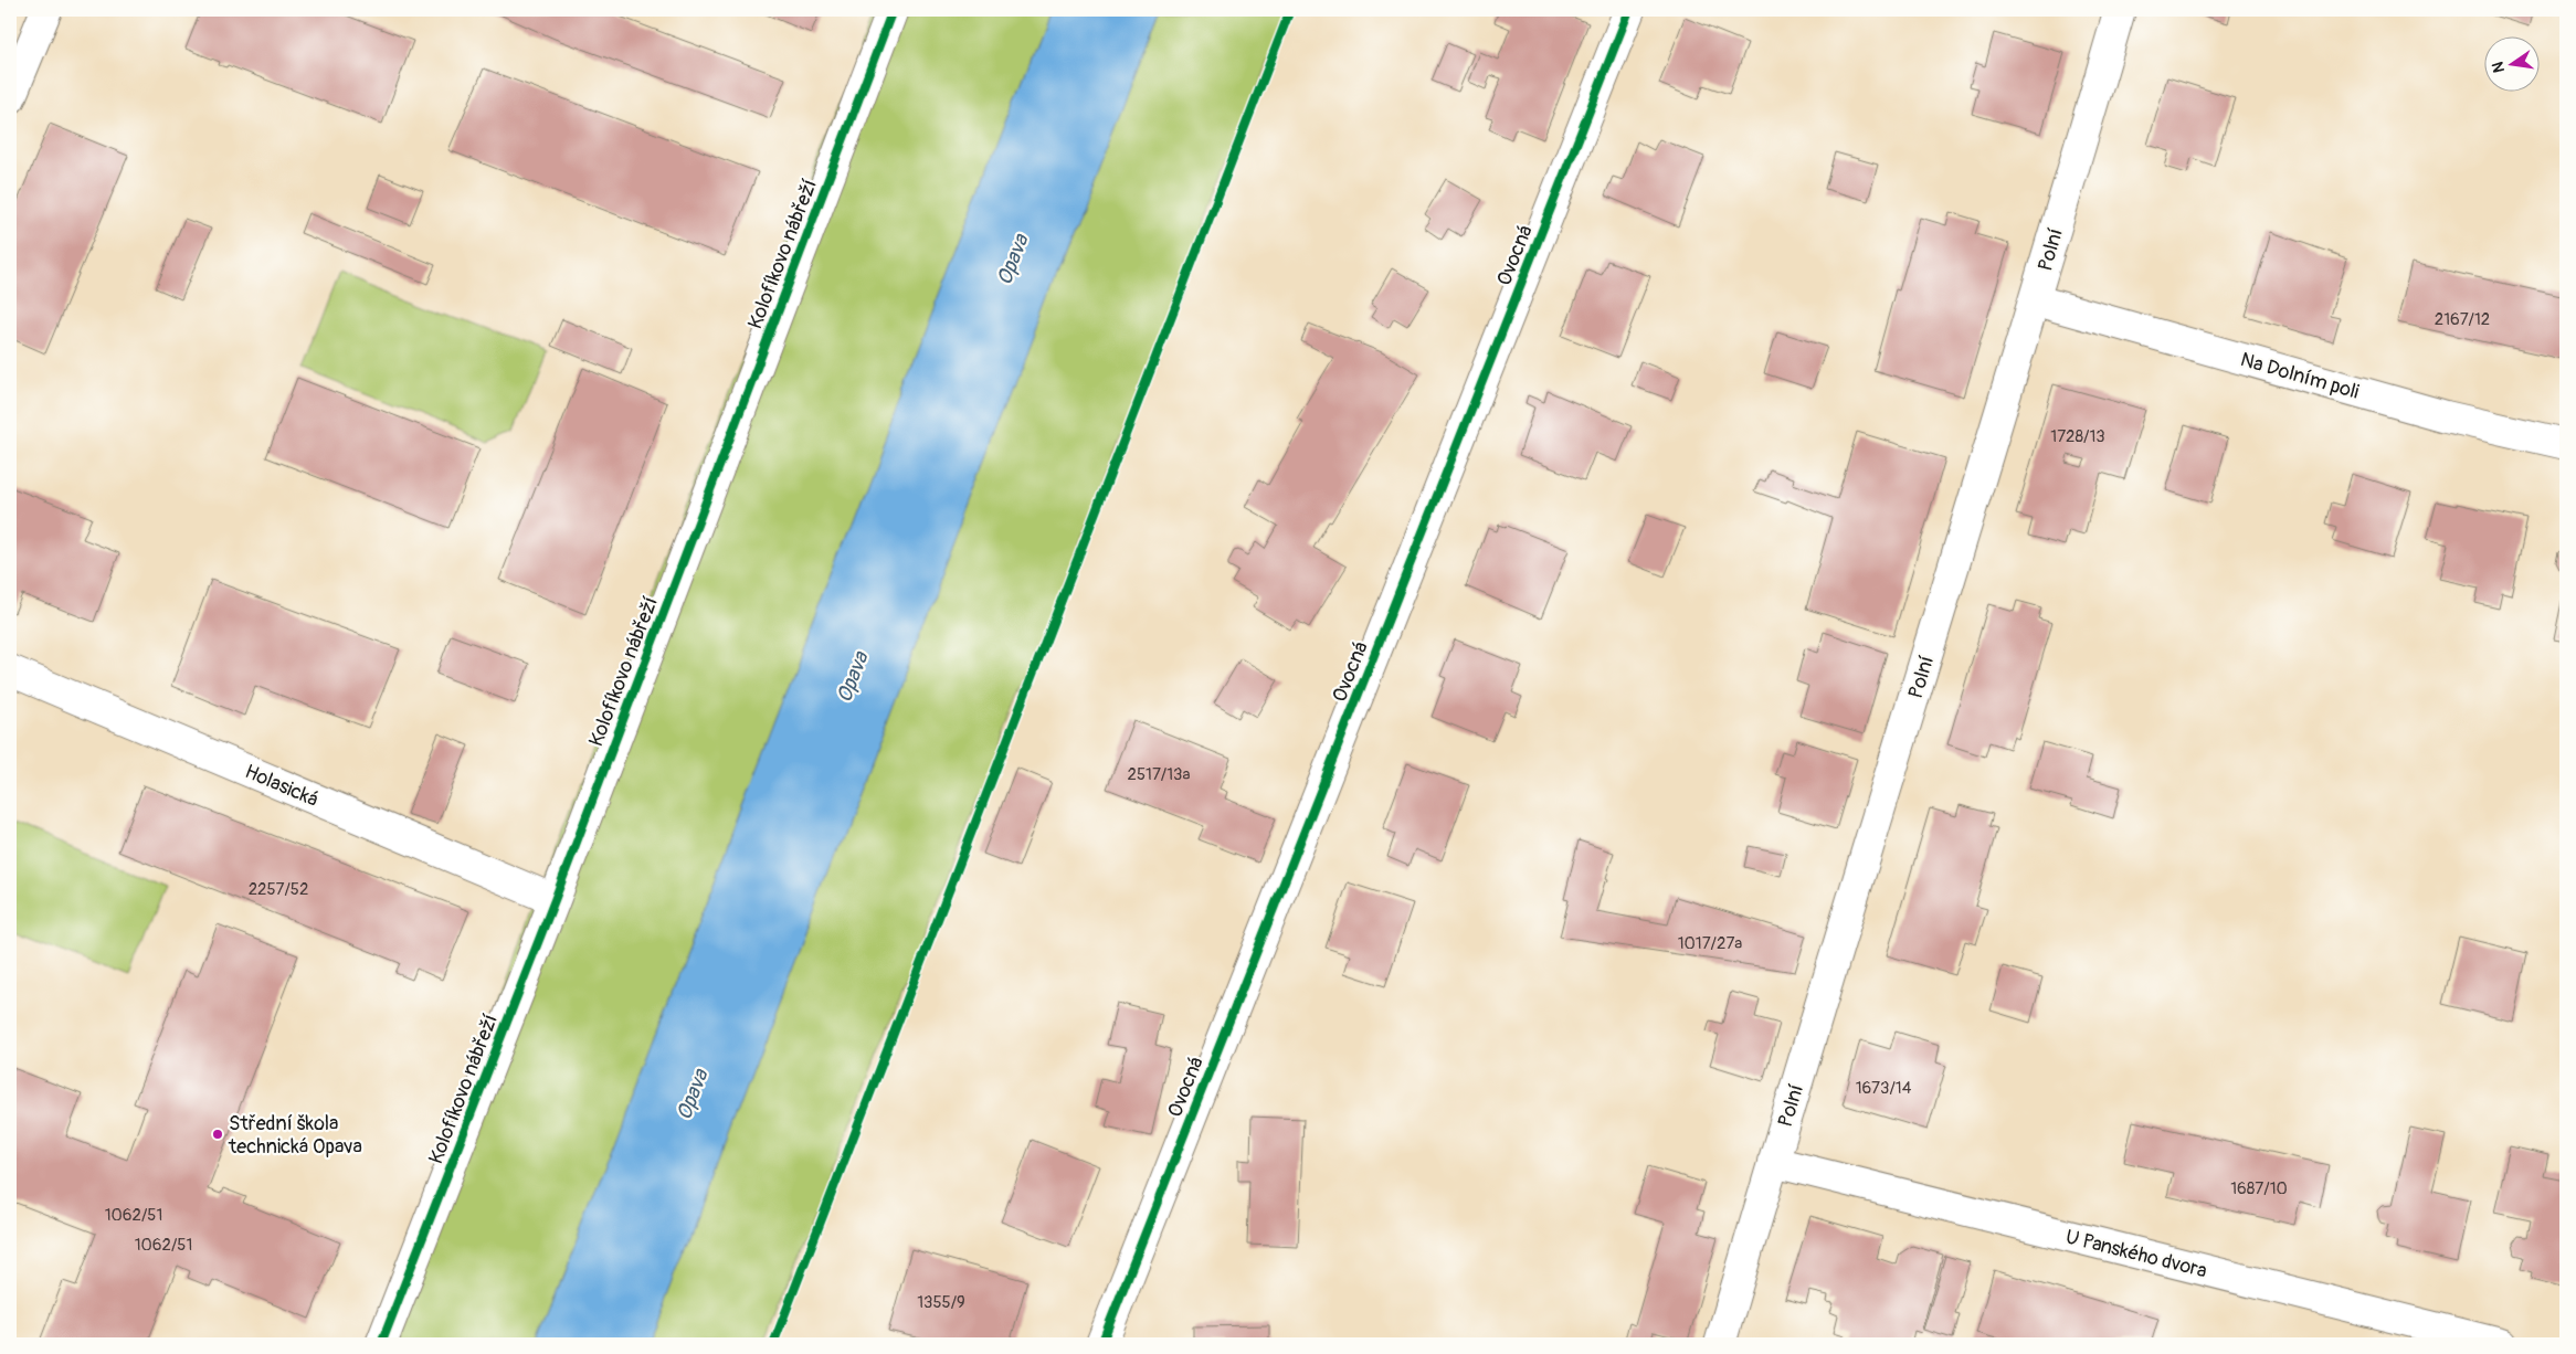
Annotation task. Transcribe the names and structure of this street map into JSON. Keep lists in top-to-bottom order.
{
  "streets": {
    "street": [
      "Polní",
      "Kolofíkovo nábřeží",
      "Ovocná",
      "Na Dolním poli",
      "Holasická",
      "U Panského dvora"
    ]
  },
  "crossings": [
    ["Polní", "Na Dolním poli"],
    ["Polní", "U Panského dvora"],
    ["Kolofíkovo nábřeží", "Holasická"]
  ],
  "water": ["Opava"],
  "places": ["Střední škola technická Opava"],
  "house_numbers": [
    "2167/12",
    "1728/13",
    "2517/13a",
    "2257/52",
    "1017/27a",
    "1673/14",
    "1687/10",
    "1062/51",
    "1062/51",
    "1355/9"
  ],
  "north": "left"
}
